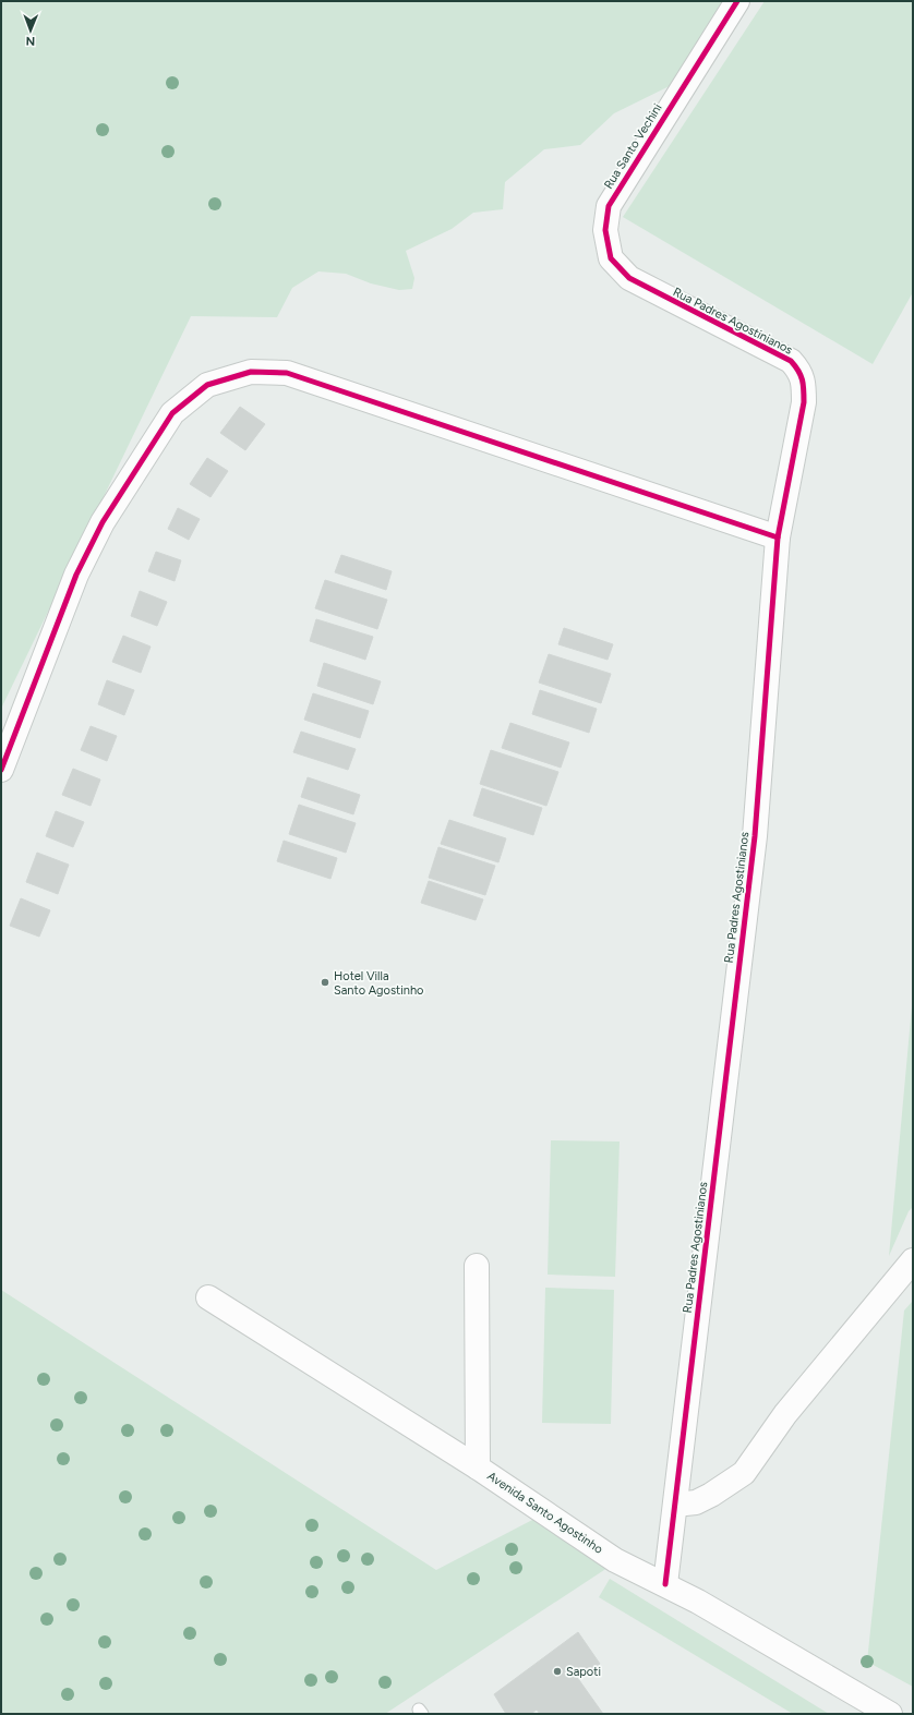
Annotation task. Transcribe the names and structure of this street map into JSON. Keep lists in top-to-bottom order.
{
  "streets": {
    "street": ["Rua Santo Vechini", "Rua Padres Agostinianos", "Avenida Santo Agostinho"]
  },
  "crossings": [
    ["Rua Santo Vechini", "Rua Padres Agostinianos"],
    ["Rua Padres Agostinianos", "Avenida Santo Agostinho"]
  ],
  "places": ["Hotel Villa Santo Agostinho", "Sapoti"],
  "north": "bottom"
}
